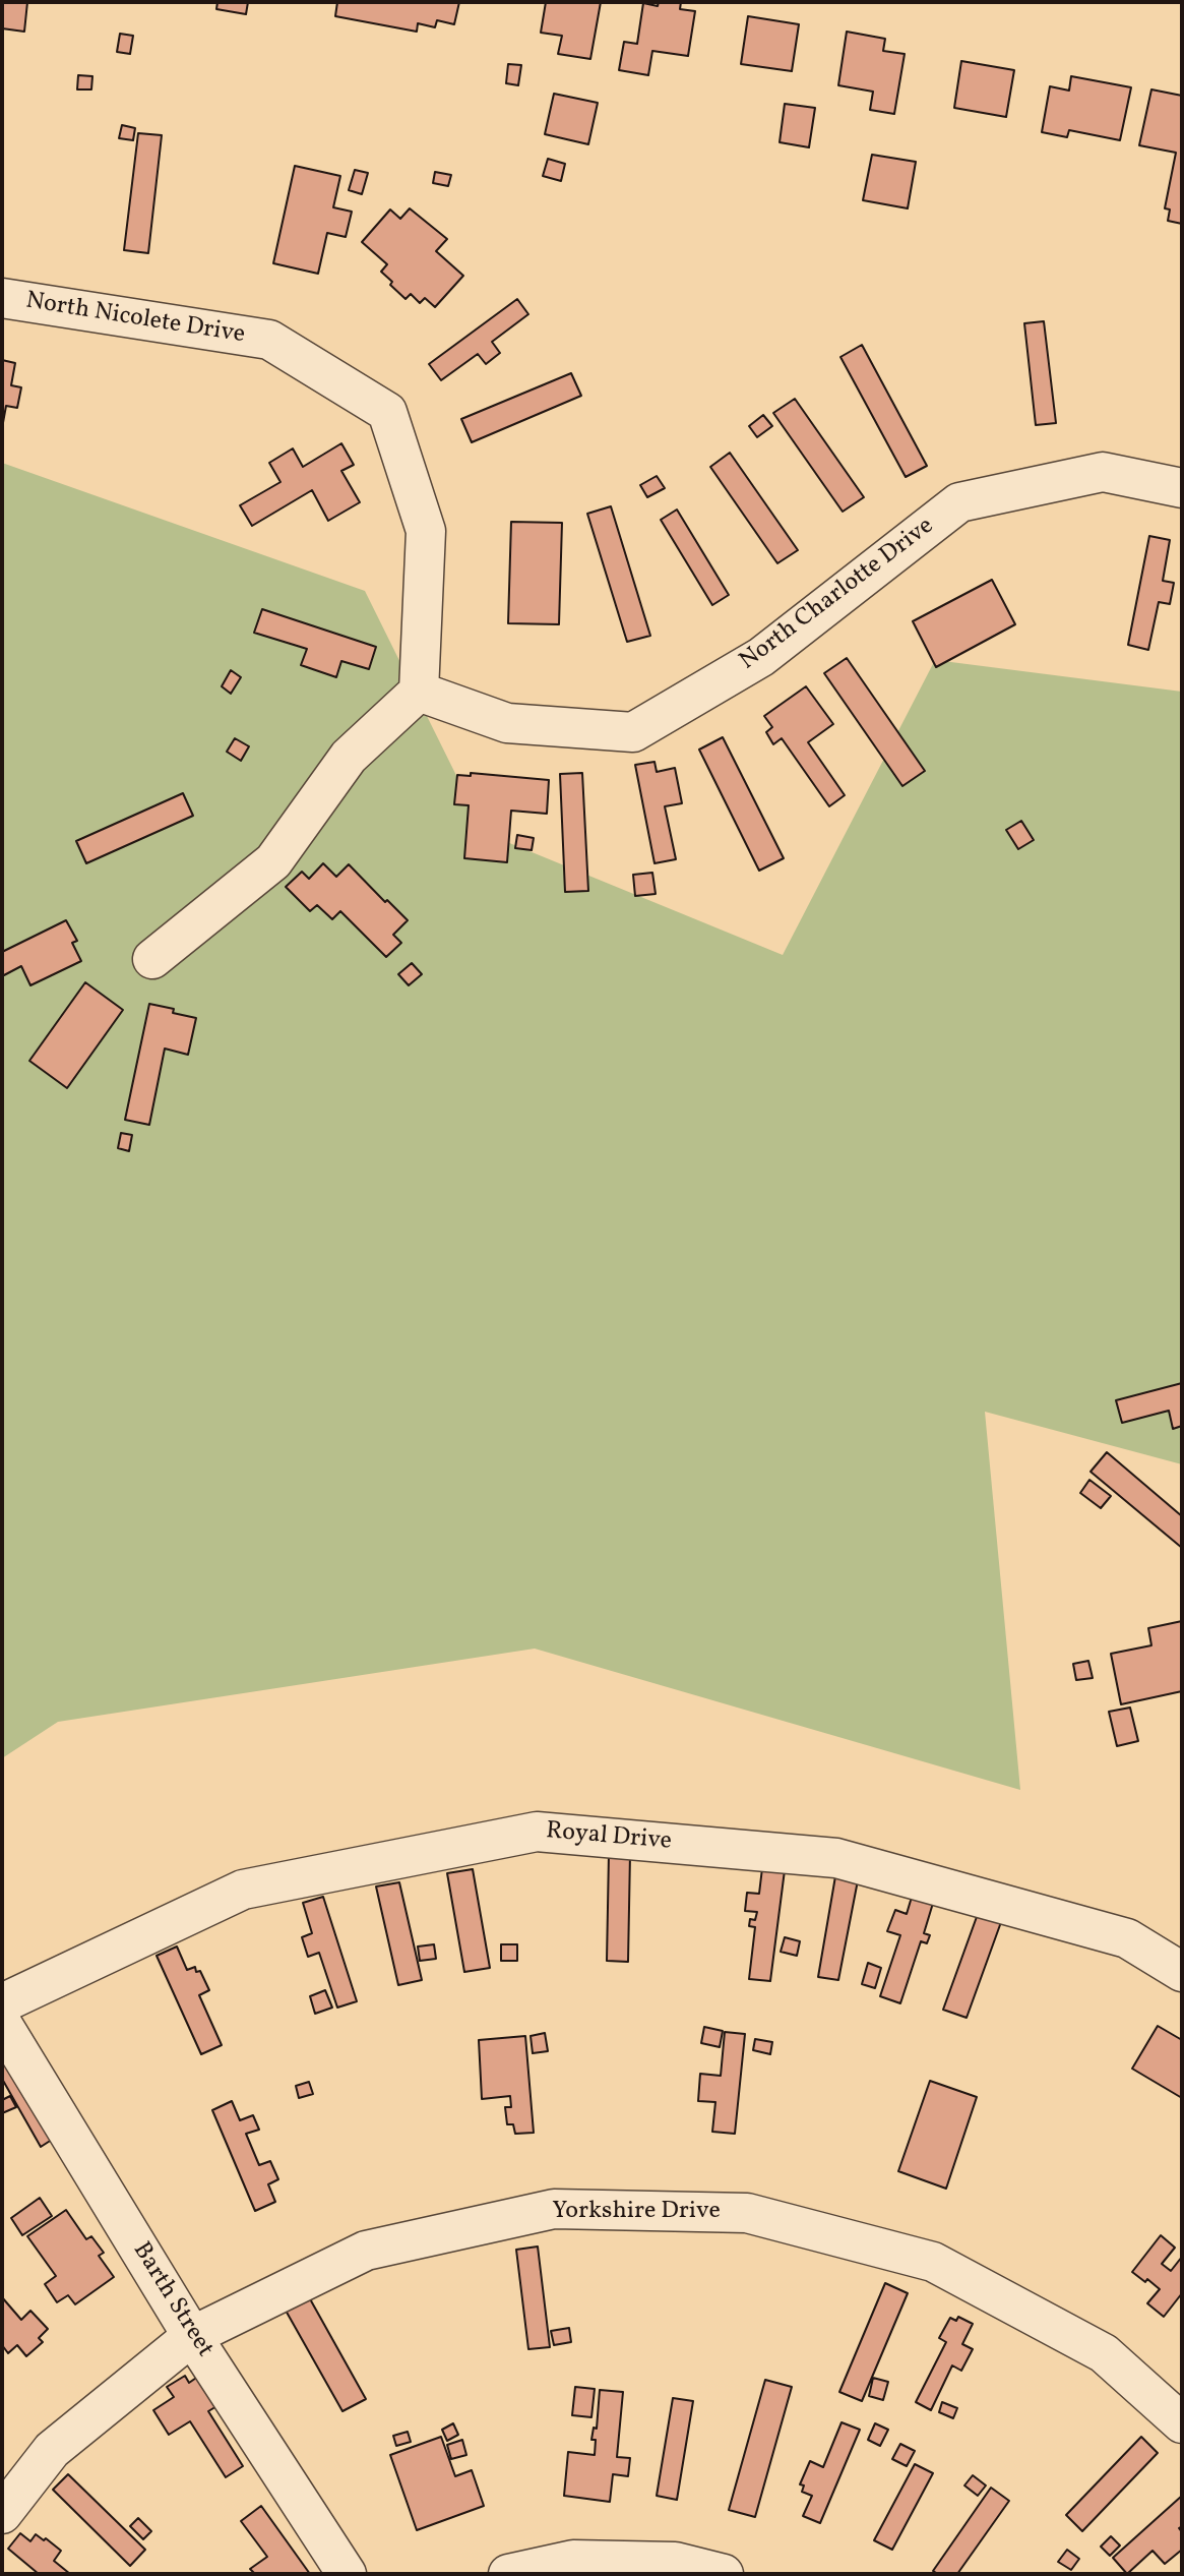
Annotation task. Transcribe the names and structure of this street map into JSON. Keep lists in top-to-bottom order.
{
  "streets": {
    "street": [
      "North Nicolete Drive",
      "North Charlotte Drive",
      "Royal Drive",
      "Yorkshire Drive",
      "Barth Street"
    ]
  },
  "crossings": [
    ["North Nicolete Drive", "North Charlotte Drive"],
    ["Yorkshire Drive", "Barth Street"]
  ]
}
